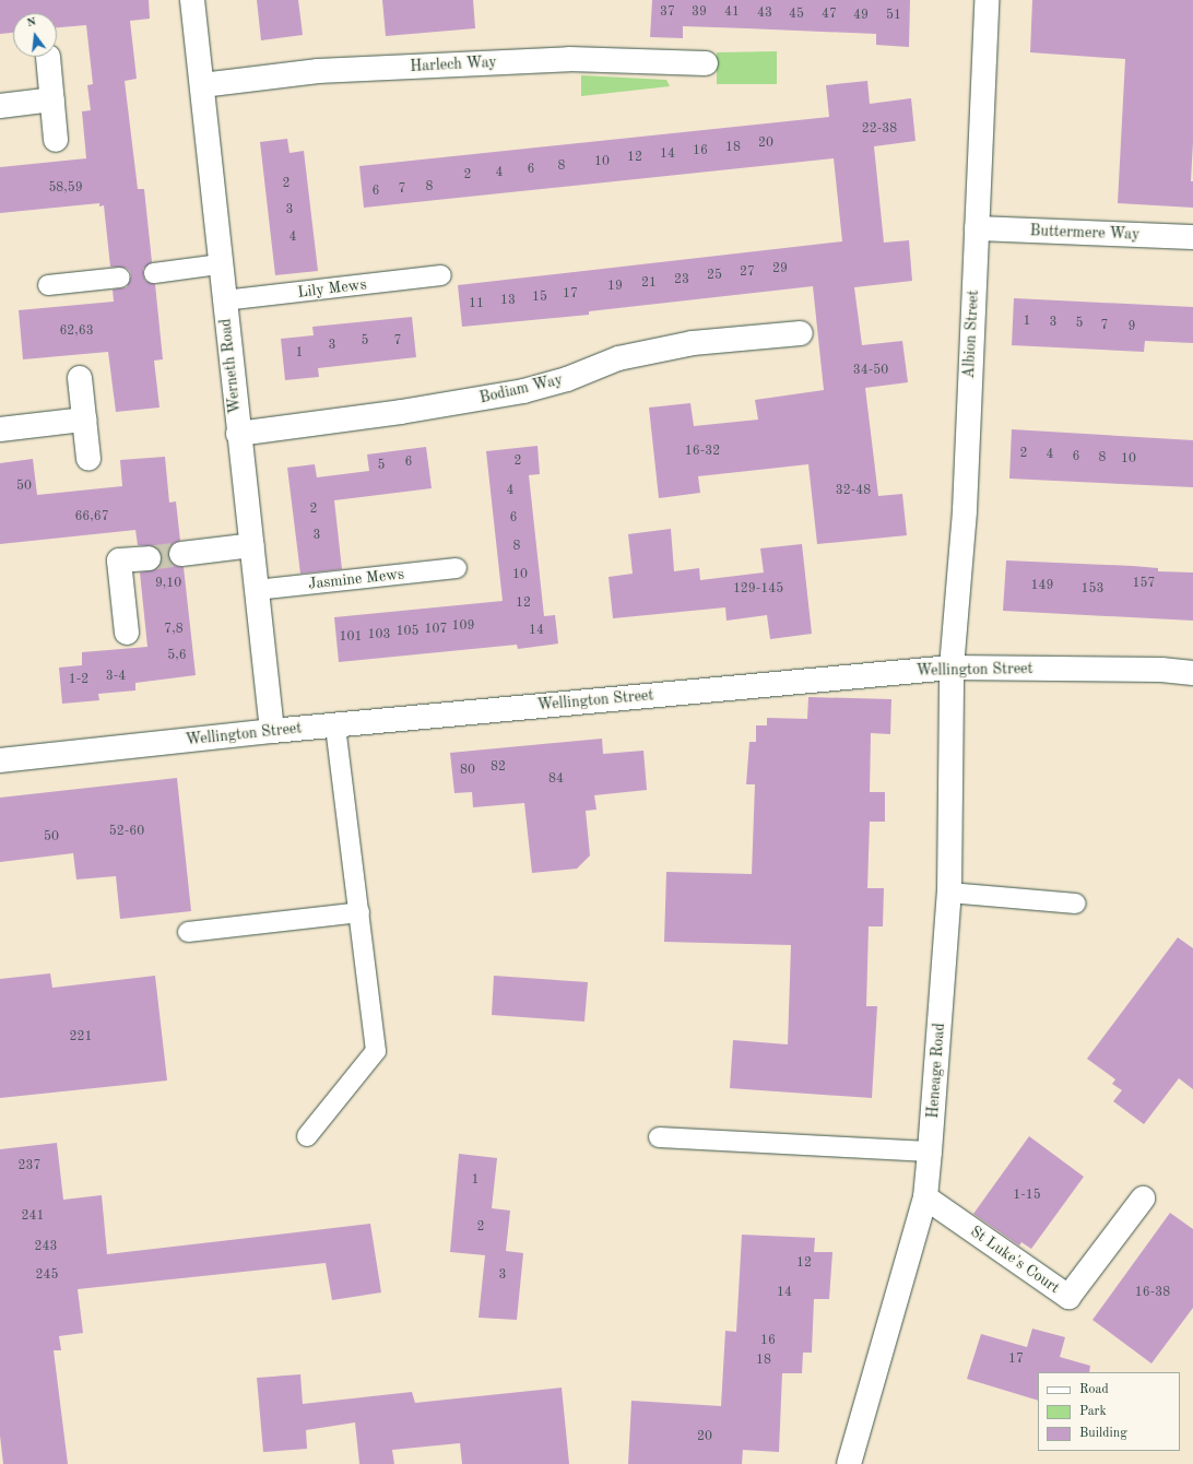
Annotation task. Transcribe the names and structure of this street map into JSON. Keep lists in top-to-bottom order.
{
  "streets": {
    "street": [
      "Harlech Way",
      "Buttermere Way",
      "Albion Street",
      "Werneth Road",
      "Bodiam Way",
      "Wellington Street",
      "Heneage Road",
      "St Luke's Court"
    ],
    "lane": ["Lily Mews", "Jasmine Mews"]
  },
  "crossings": [
    ["Harlech Way", "Werneth Road"],
    ["Buttermere Way", "Albion Street"],
    ["Lily Mews", "Werneth Road"],
    ["Albion Street", "Wellington Street"],
    ["Albion Street", "Heneage Road"],
    ["Werneth Road", "Bodiam Way"],
    ["Werneth Road", "Jasmine Mews"],
    ["Werneth Road", "Wellington Street"],
    ["Wellington Street", "Heneage Road"],
    ["Heneage Road", "St Luke's Court"]
  ],
  "house_numbers": [
    "37",
    "39",
    "41",
    "43",
    "45",
    "47",
    "49",
    "51",
    "22-38",
    "20",
    "18",
    "16",
    "14",
    "12",
    "10",
    "8",
    "6",
    "4",
    "2",
    "2",
    "8",
    "58,59",
    "7",
    "6",
    "3",
    "4",
    "29",
    "27",
    "25",
    "23",
    "21",
    "19",
    "17",
    "15",
    "13",
    "11",
    "1",
    "3",
    "5",
    "7",
    "9",
    "62,63",
    "5",
    "7",
    "3",
    "1",
    "34-50",
    "16-32",
    "2",
    "4",
    "6",
    "8",
    "10",
    "2",
    "6",
    "5",
    "50",
    "4",
    "32-48",
    "2",
    "66,67",
    "6",
    "3",
    "8",
    "10",
    "9,10",
    "157",
    "149",
    "129-145",
    "153",
    "12",
    "109",
    "7,8",
    "107",
    "14",
    "105",
    "103",
    "101",
    "5,6",
    "3-4",
    "1-2",
    "82",
    "80",
    "84",
    "52-60",
    "50",
    "221",
    "237",
    "1",
    "1-15",
    "241",
    "2",
    "243",
    "12",
    "245",
    "3",
    "14",
    "16-38",
    "16",
    "17",
    "18",
    "20"
  ],
  "legend": ["Road", "Park", "Building"],
  "north": "top"
}
